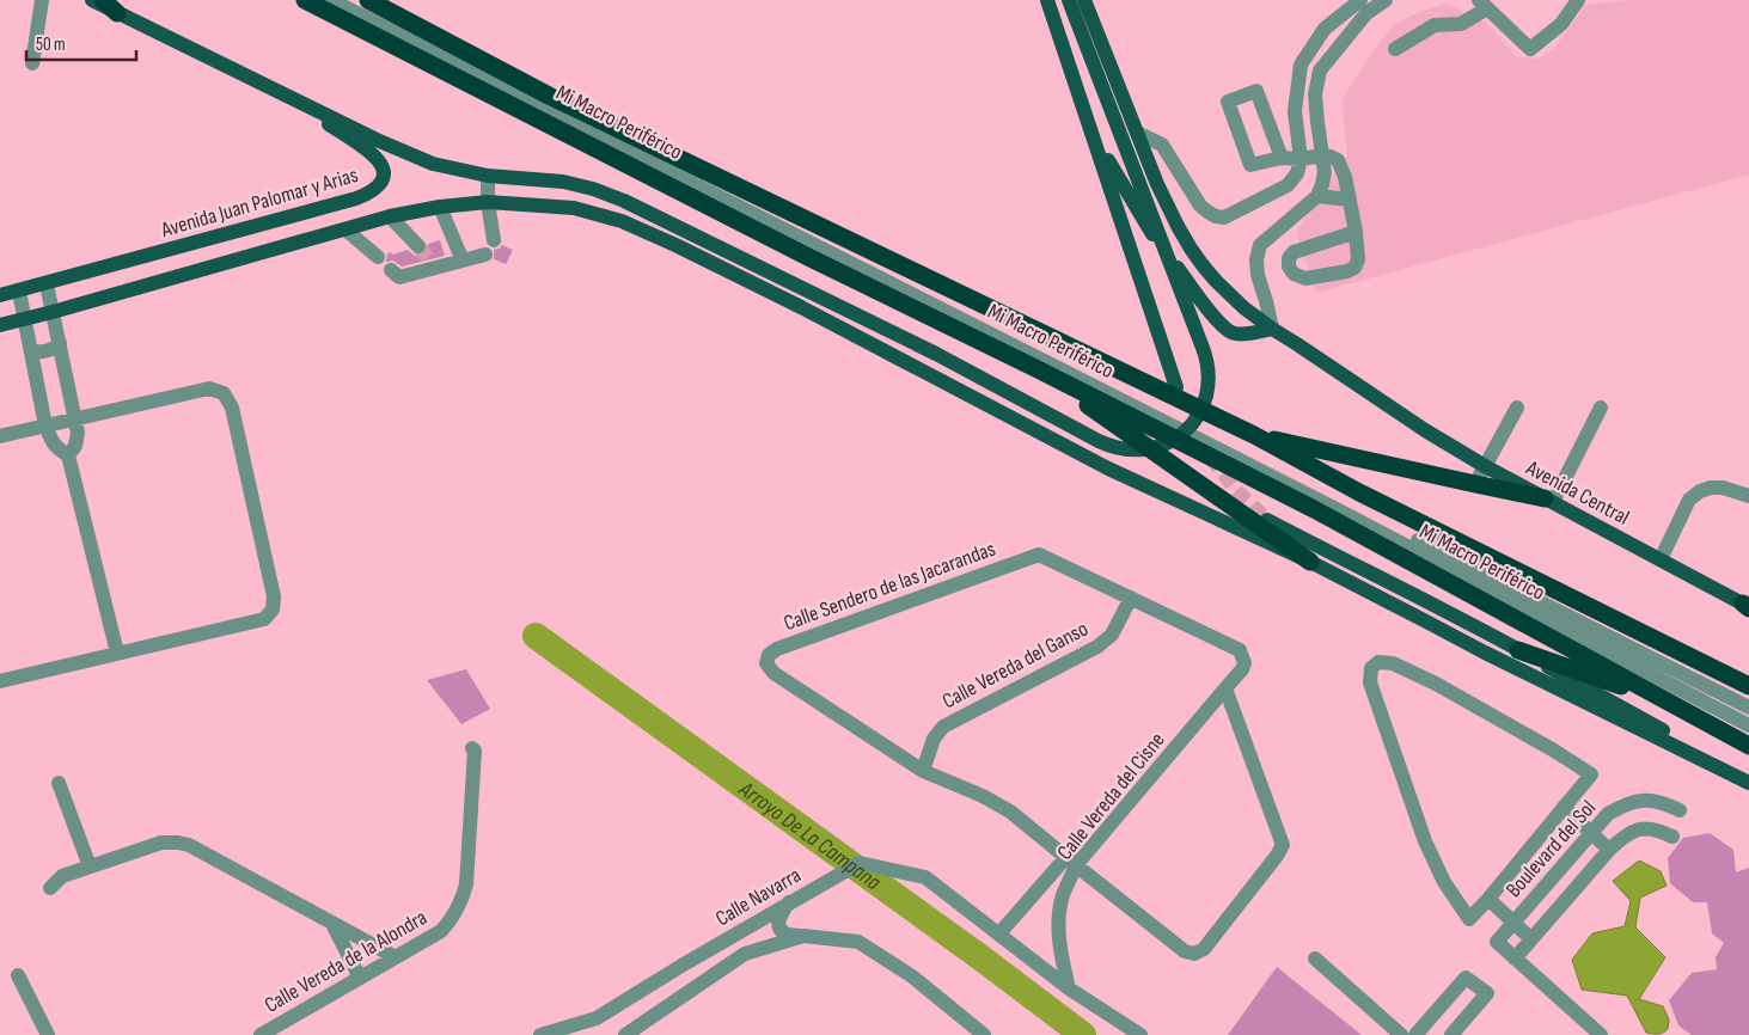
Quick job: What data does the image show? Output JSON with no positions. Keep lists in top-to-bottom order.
{
  "streets": {
    "main road": ["Avenida Juan Palomar y Arias", "Avenida Central"],
    "street": [
      "Mi Macro Periférico",
      "Calle Sendero de las Jacarandas",
      "Calle Vereda del Ganso",
      "Calle Vereda del Cisne",
      "Boulevard del Sol",
      "Calle Navarra",
      "Calle Vereda de la Alondra"
    ]
  },
  "crossings": [
    ["Calle Sendero de las Jacarandas", "Calle Vereda del Ganso"],
    ["Calle Sendero de las Jacarandas", "Calle Vereda del Cisne"],
    ["Calle Vereda del Cisne", "Calle Navarra"]
  ],
  "water": ["Arroyo De La Campana"],
  "scale_bar": "50 m"
}
